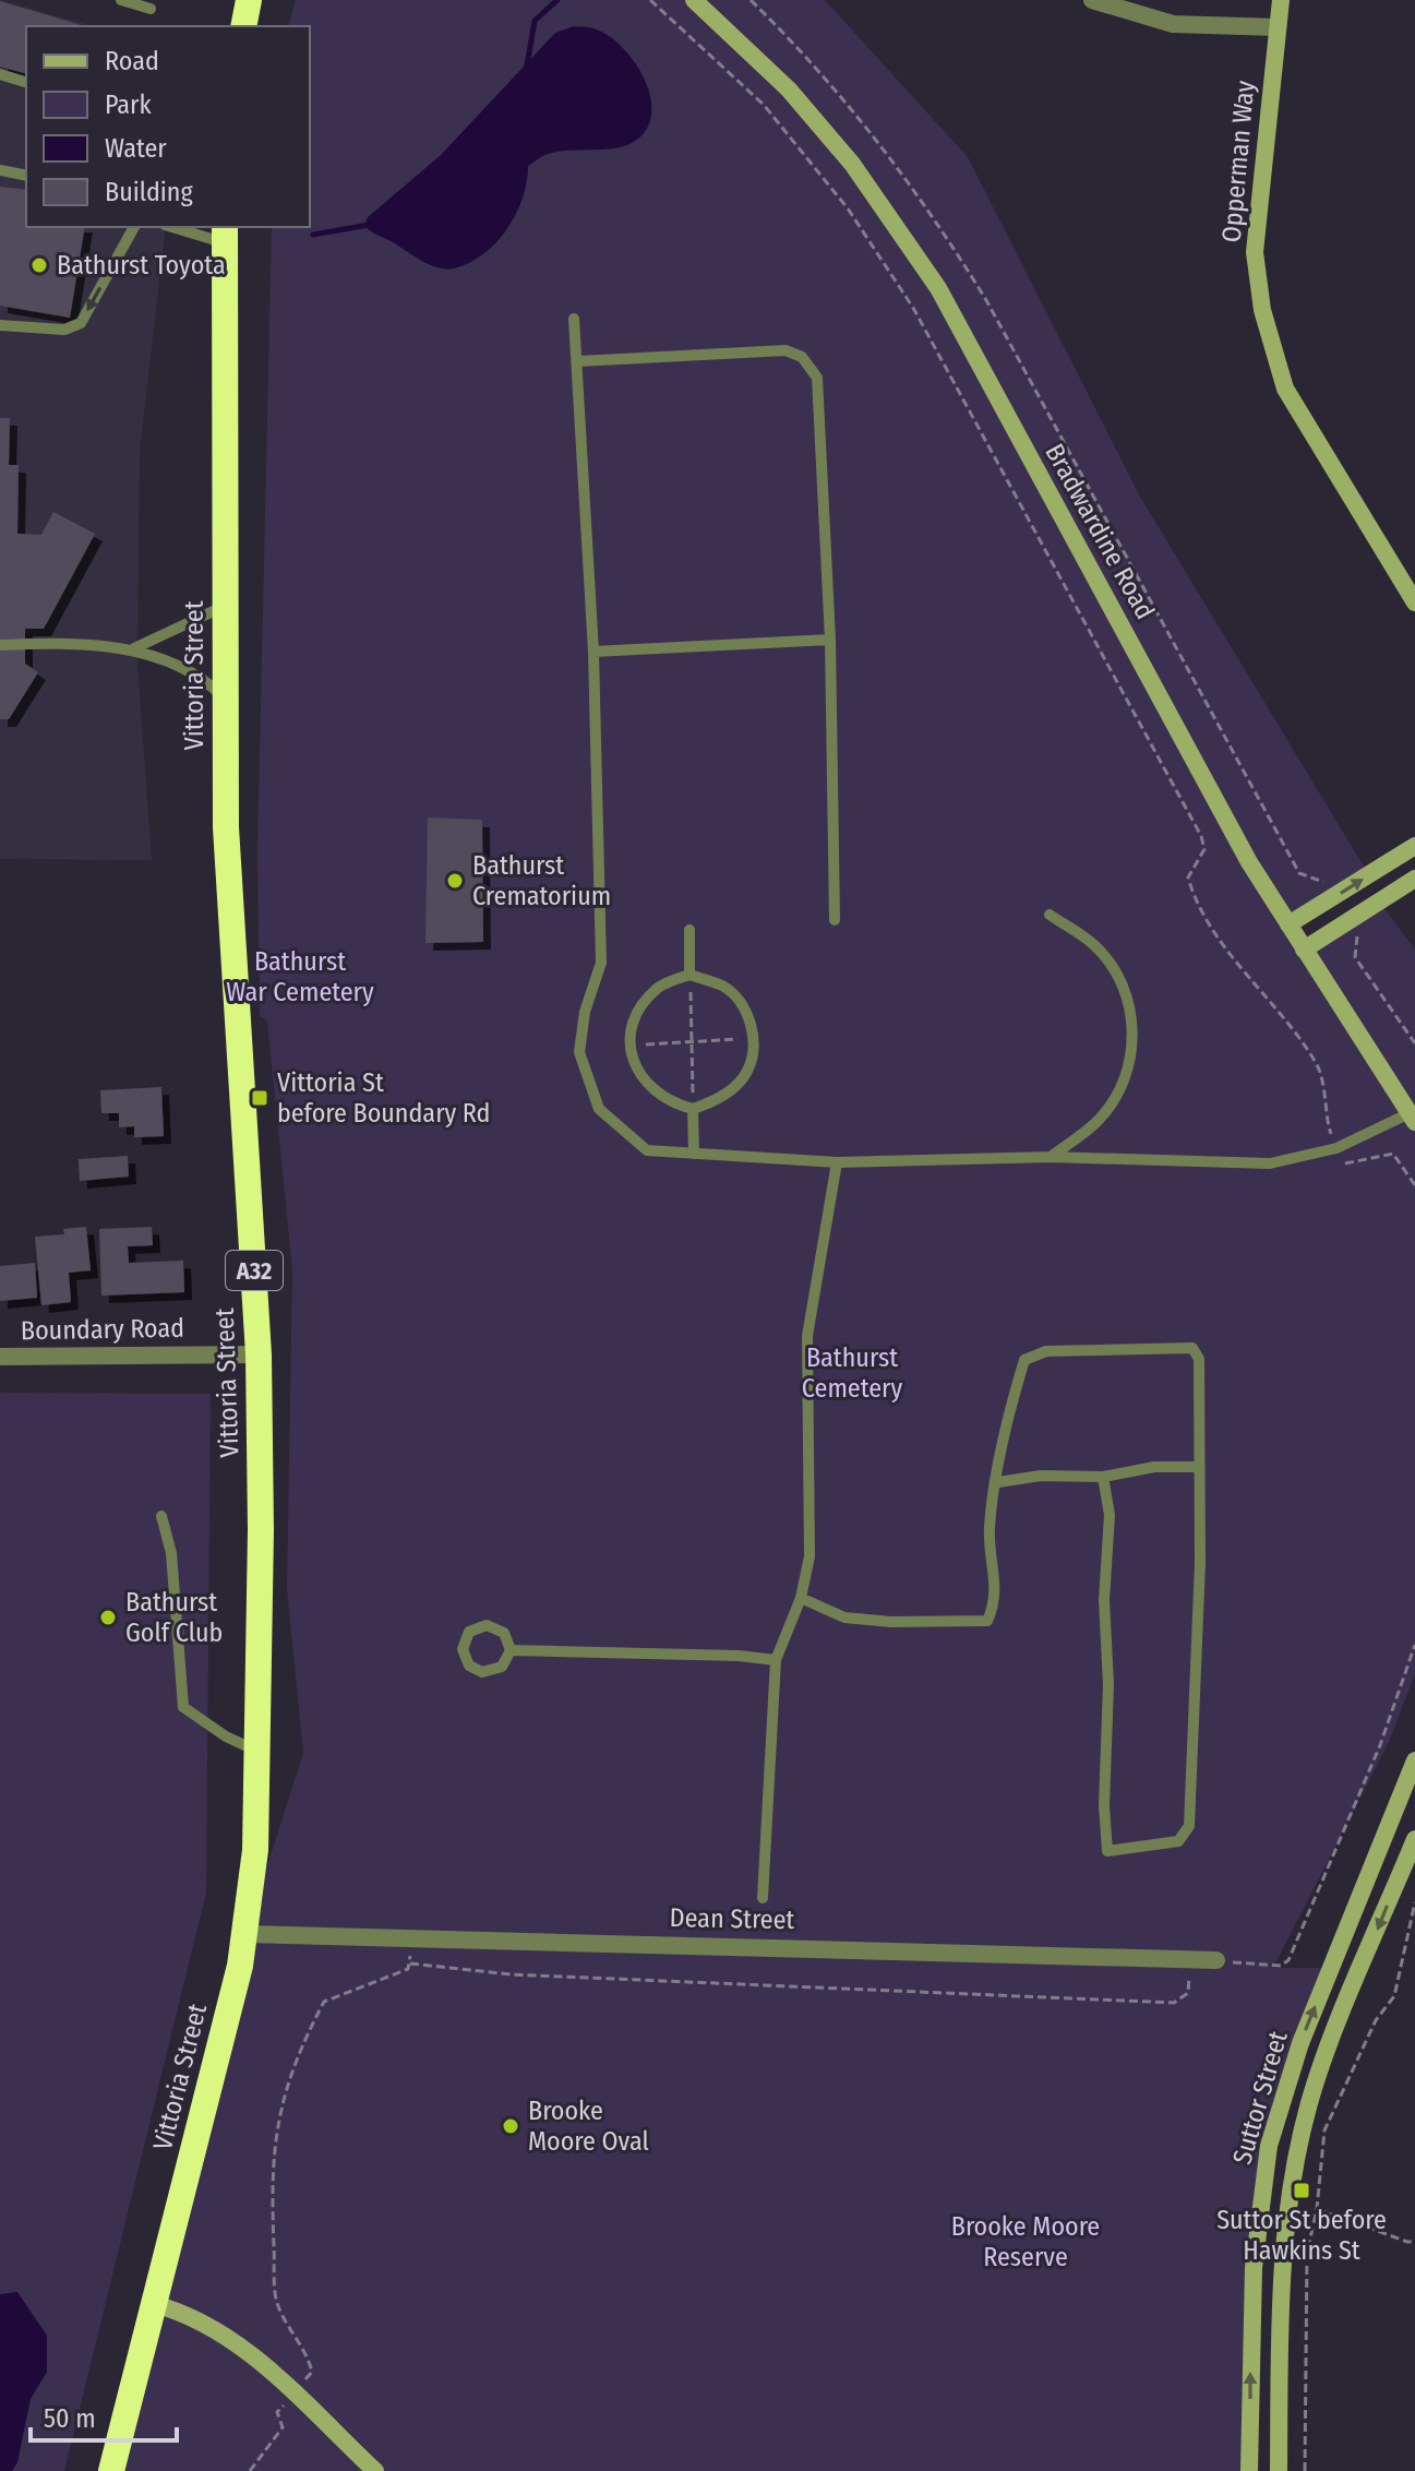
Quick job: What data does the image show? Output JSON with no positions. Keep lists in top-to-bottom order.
{
  "streets": {
    "highway": ["Vittoria Street", "A32"],
    "main road": ["Opperman Way", "Bradwardine Road", "Suttor Street"],
    "street": ["Boundary Road", "Dean Street"]
  },
  "crossings": [
    ["Vittoria Street", "Boundary Road"],
    ["Vittoria Street", "Dean Street"]
  ],
  "parks": ["Bathurst War Cemetery", "Bathurst Cemetery", "Brooke Moore Reserve"],
  "places": {
    "other": [
      "Bathurst Toyota",
      "Bathurst Crematorium",
      "Bathurst Golf Club",
      "Brooke Moore Oval"
    ],
    "transit": ["Vittoria St before Boundary Rd", "Suttor St before Hawkins St"]
  },
  "legend": [
    "Road",
    "Park",
    "Water",
    "Building"
  ],
  "scale_bar": "50 m"
}
